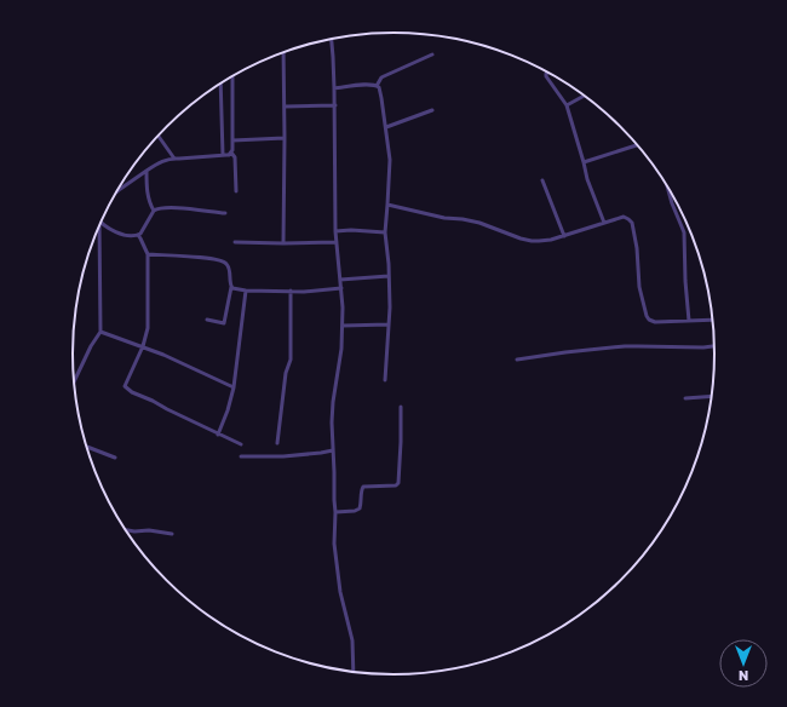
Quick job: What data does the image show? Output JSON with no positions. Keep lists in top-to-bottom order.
{
  "north": "bottom"
}
